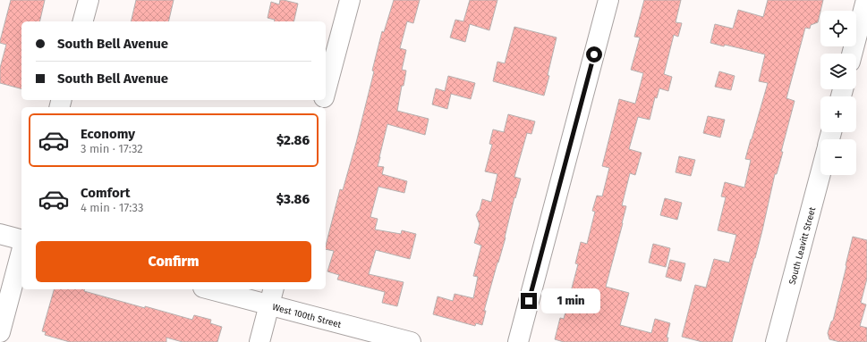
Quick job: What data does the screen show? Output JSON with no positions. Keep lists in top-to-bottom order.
{
  "streets": {
    "street": ["South Leavitt Street", "West 100th Street"]
  },
  "page": {
    "map_buttons": ["+", "−"],
    "banner": ["South Bell Avenue", "South Bell Avenue"],
    "list": [
      {
        "name": "Economy",
        "note": "3 min · 17:32",
        "value": "$2.86"
      },
      {
        "name": "Comfort",
        "note": "4 min · 17:33",
        "value": "$3.86"
      }
    ],
    "buttons": "Confirm",
    "bubble": "1 min"
  }
}
